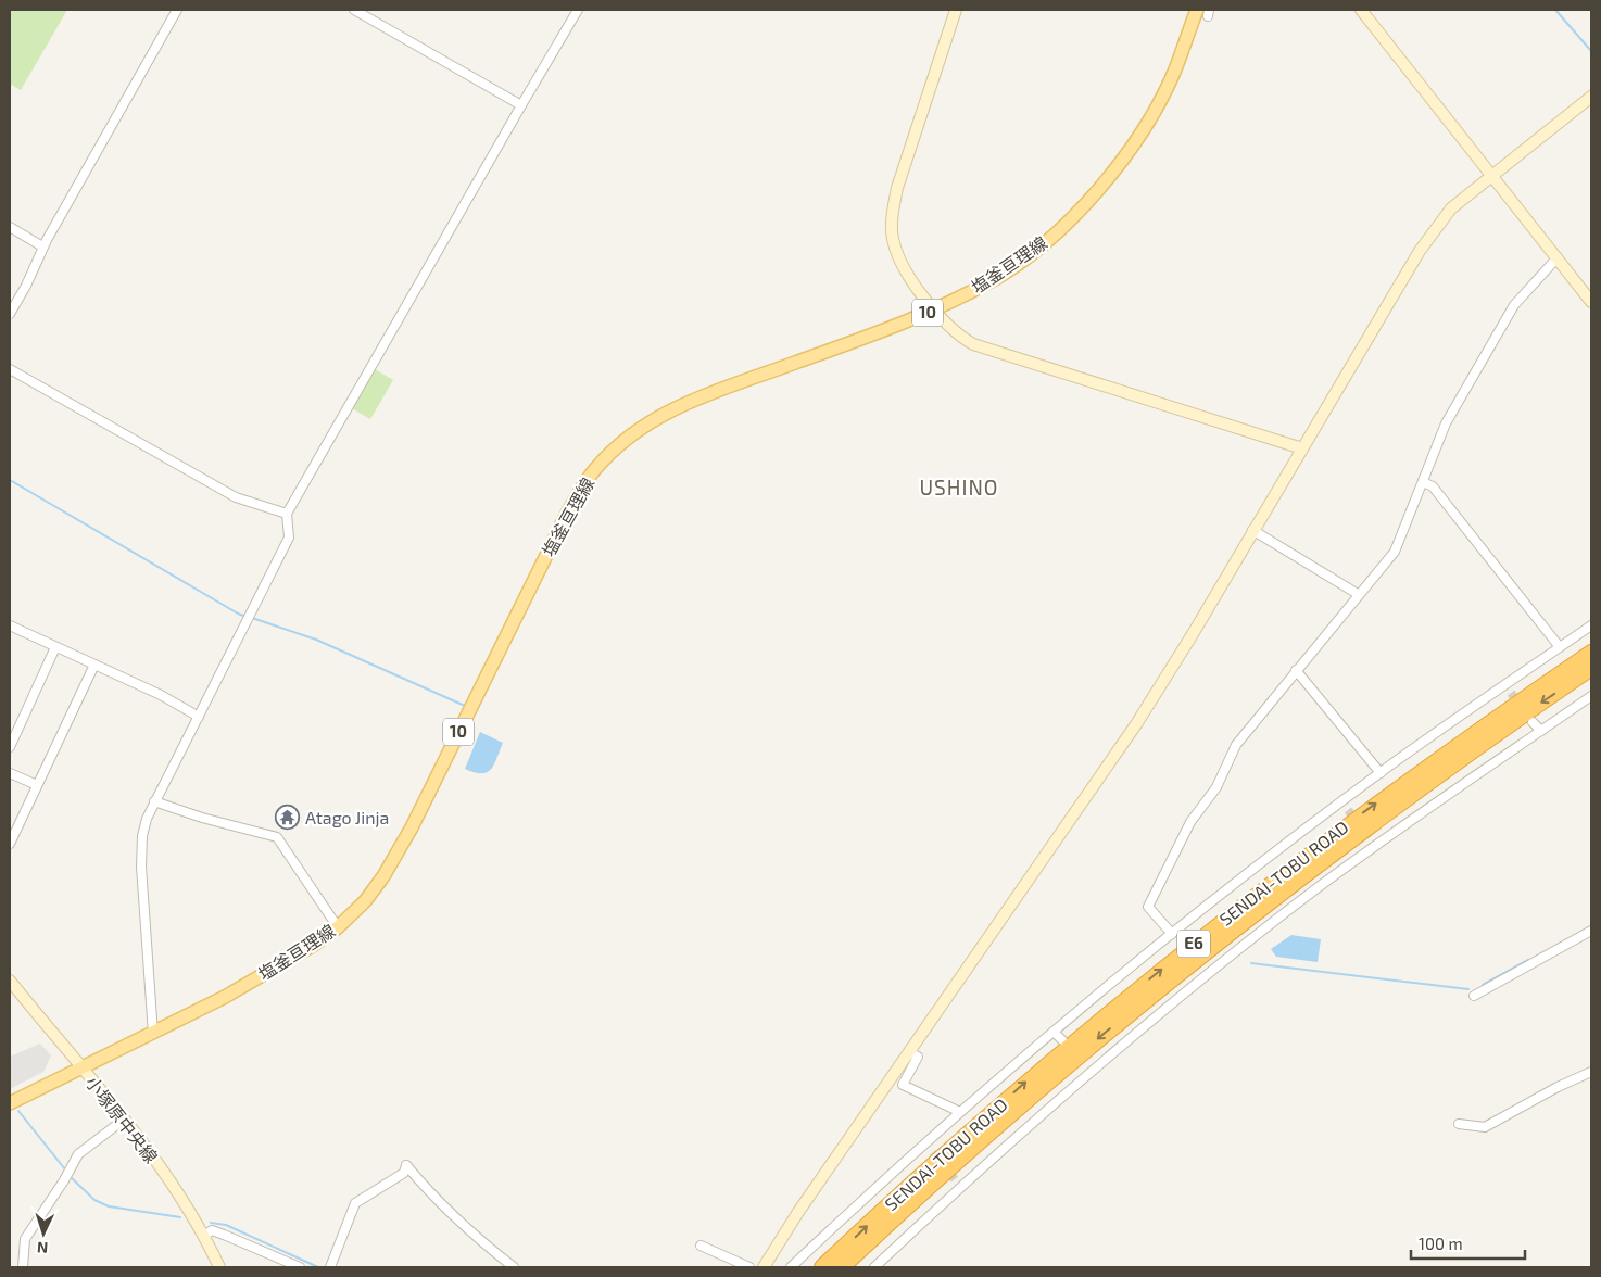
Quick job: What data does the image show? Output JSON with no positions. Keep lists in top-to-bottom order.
{
  "streets": {
    "highway": ["SENDAI-TOBU ROAD", "E6"],
    "main road": ["塩釜亘理線", "10"],
    "street": ["小塚原中央線"]
  },
  "crossings": [
    ["塩釜亘理線", "小塚原中央線"]
  ],
  "districts": ["USHINO"],
  "places": {
    "temple": ["Atago Jinja"]
  },
  "scale_bar": "100 m",
  "north": "bottom"
}
